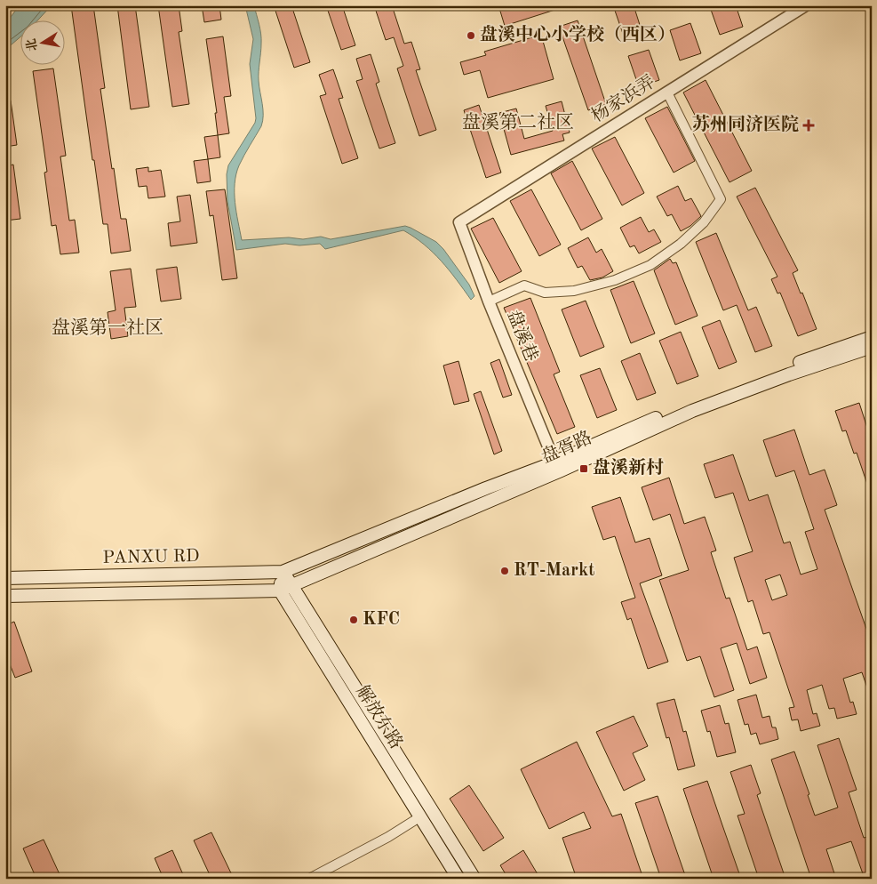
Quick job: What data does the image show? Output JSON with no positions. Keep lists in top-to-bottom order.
{
  "streets": {
    "main road": ["盘胥路", "PANXU RD", "解放东路"],
    "street": ["杨家浜弄", "盘溪巷"]
  },
  "crossings": [
    ["杨家浜弄", "盘溪巷"],
    ["盘溪巷", "盘胥路"],
    ["盘胥路", "PANXU RD"],
    ["盘胥路", "解放东路"],
    ["PANXU RD", "解放东路"]
  ],
  "districts": ["盘溪第二社区", "盘溪第一社区"],
  "places": {
    "other": ["盘溪中心小学校（西区）", "RT-Markt", "KFC"],
    "health": ["苏州同济医院"],
    "transit": ["盘溪新村"]
  },
  "north": "left"
}
